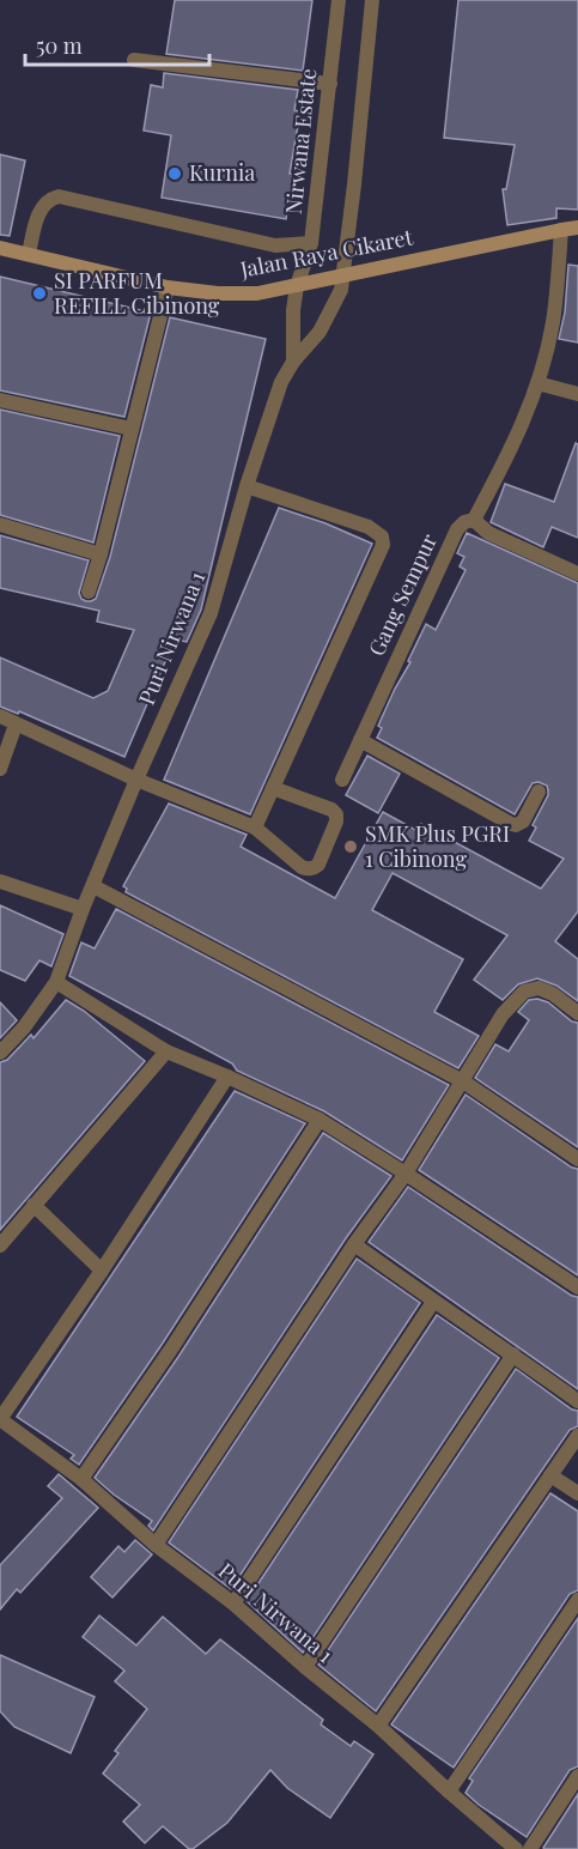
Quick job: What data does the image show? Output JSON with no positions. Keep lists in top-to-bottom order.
{
  "streets": {
    "main road": ["Jalan Raya Cikaret"],
    "street": ["Nirwana Estate", "Gang Sempur", "Puri Nirwana 1"]
  },
  "crossings": [
    ["Nirwana Estate", "Jalan Raya Cikaret"],
    ["Nirwana Estate", "Puri Nirwana 1"],
    ["Jalan Raya Cikaret", "Gang Sempur"],
    ["Jalan Raya Cikaret", "Puri Nirwana 1"]
  ],
  "places": ["Kurnia", "SI PARFUM REFILL Cibinong", "SMK Plus PGRI 1 Cibinong"],
  "scale_bar": "50 m"
}
